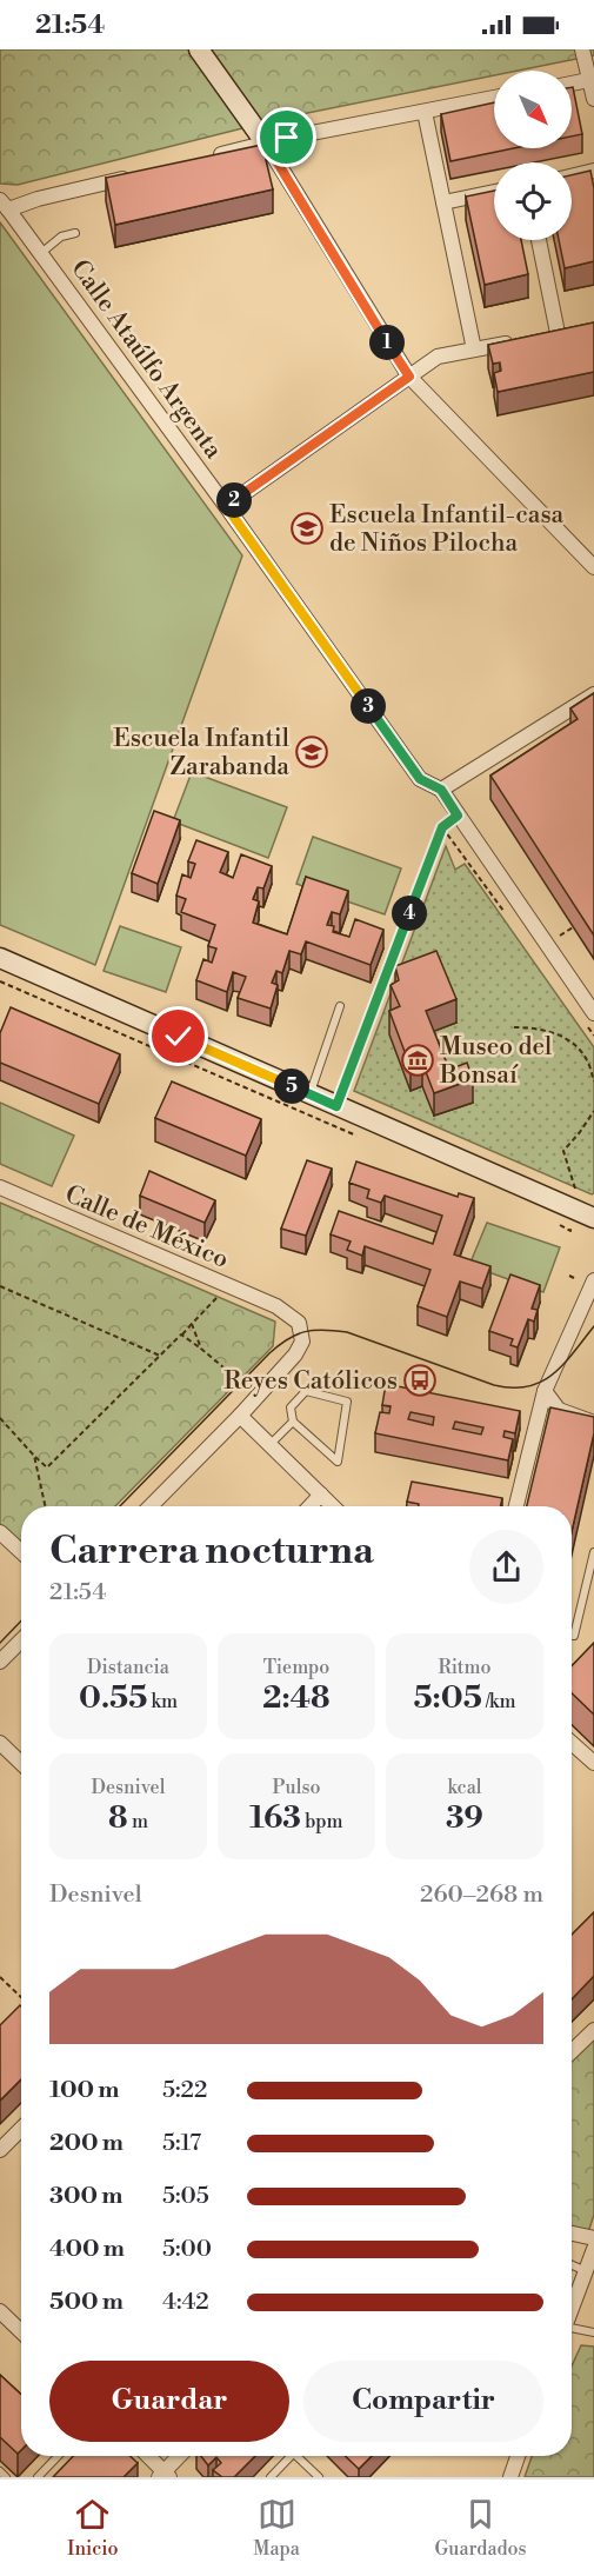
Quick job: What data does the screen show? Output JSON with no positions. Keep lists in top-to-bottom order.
{
  "streets": {
    "street": ["Calle Ataúlfo Argenta", "Calle de México"]
  },
  "places": {
    "school or university": ["Escuela Infantil-casa de Niños Pilocha", "Escuela Infantil Zarabanda"],
    "museum": ["Museo del Bonsaí"],
    "bus stop": ["Reyes Católicos"]
  },
  "north": "bottom right",
  "page": {
    "status": "21:54",
    "pins": [
      "1",
      "2",
      "3",
      "4",
      "5"
    ],
    "heading": ["Carrera nocturna", "21:54"],
    "stats": [
      ["Distancia", "0.55 km"],
      ["Tiempo", "2:48"],
      ["Ritmo", "5:05 /km"],
      ["Desnivel", "8 m"],
      ["Pulso", "163 bpm"],
      ["kcal", "39"]
    ],
    "chart": ["Desnivel", "260–268 m"],
    "list": [
      {
        "name": "100 m",
        "note": "5:22"
      },
      {
        "name": "200 m",
        "note": "5:17"
      },
      {
        "name": "300 m",
        "note": "5:05"
      },
      {
        "name": "400 m",
        "note": "5:00"
      },
      {
        "name": "500 m",
        "note": "4:42"
      }
    ],
    "buttons": ["Guardar", "Compartir"],
    "tabs": ["Inicio", "Mapa", "Guardados"]
  }
}
